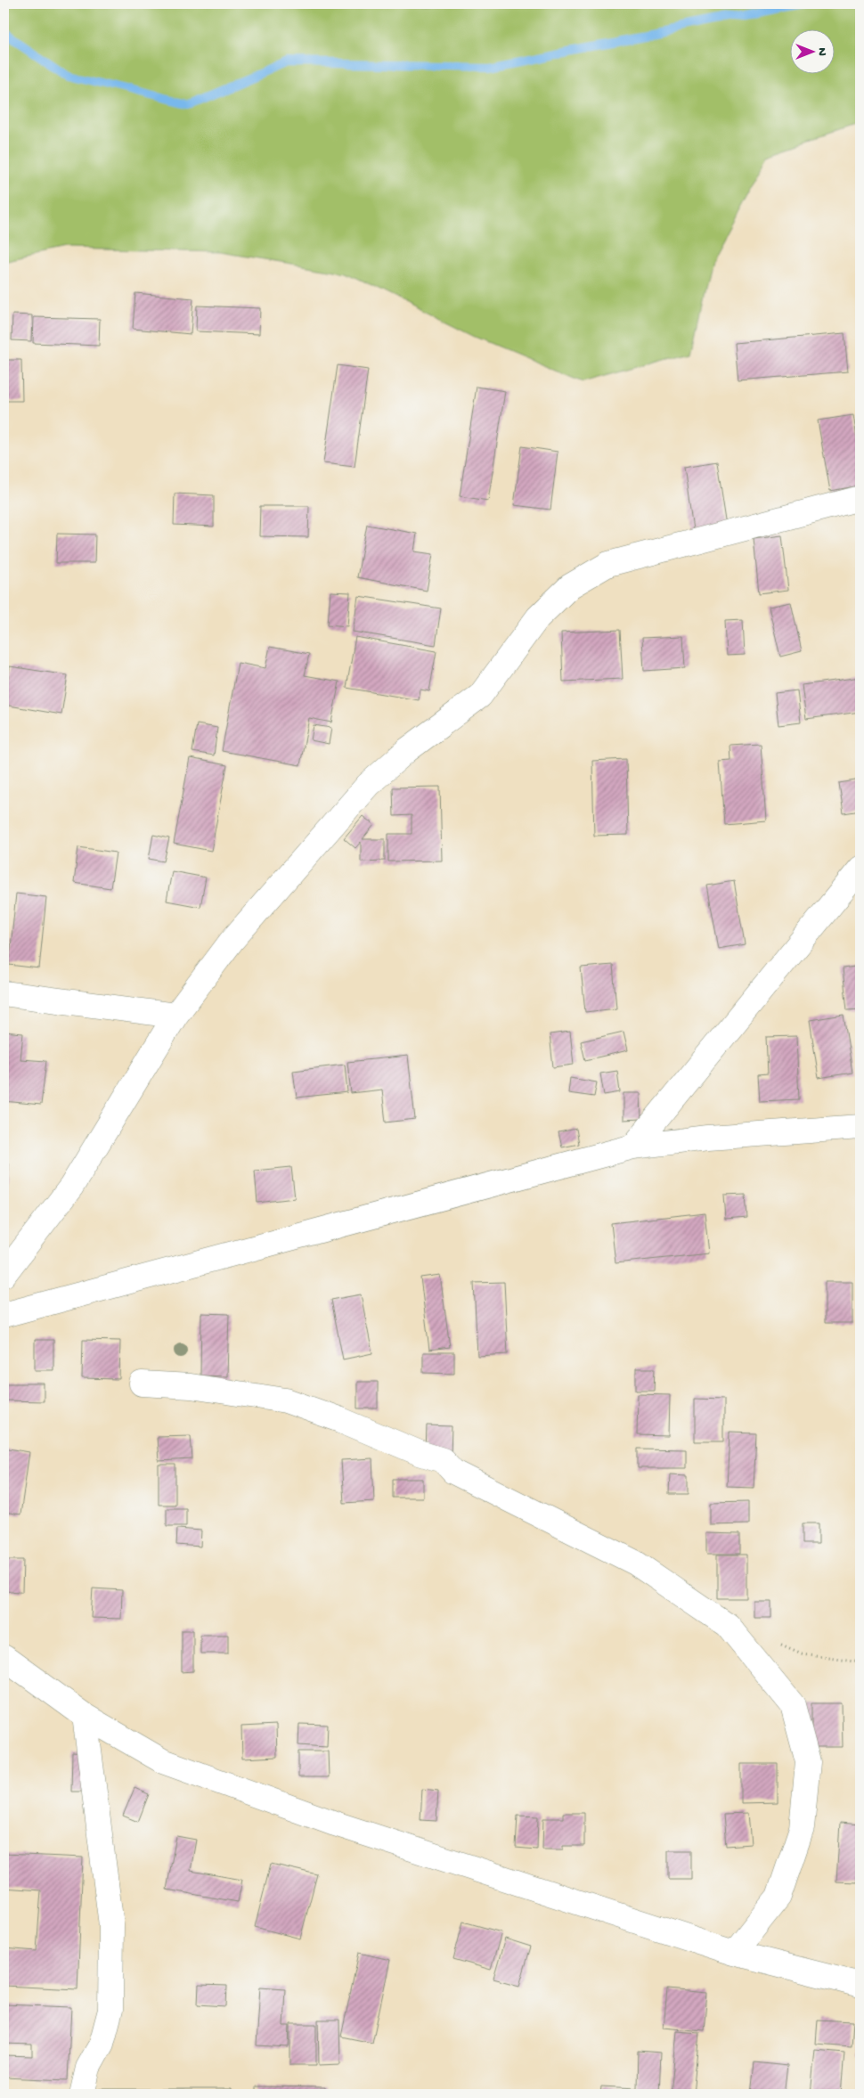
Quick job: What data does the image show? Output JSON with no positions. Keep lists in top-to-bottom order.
{
  "north": "right"
}
